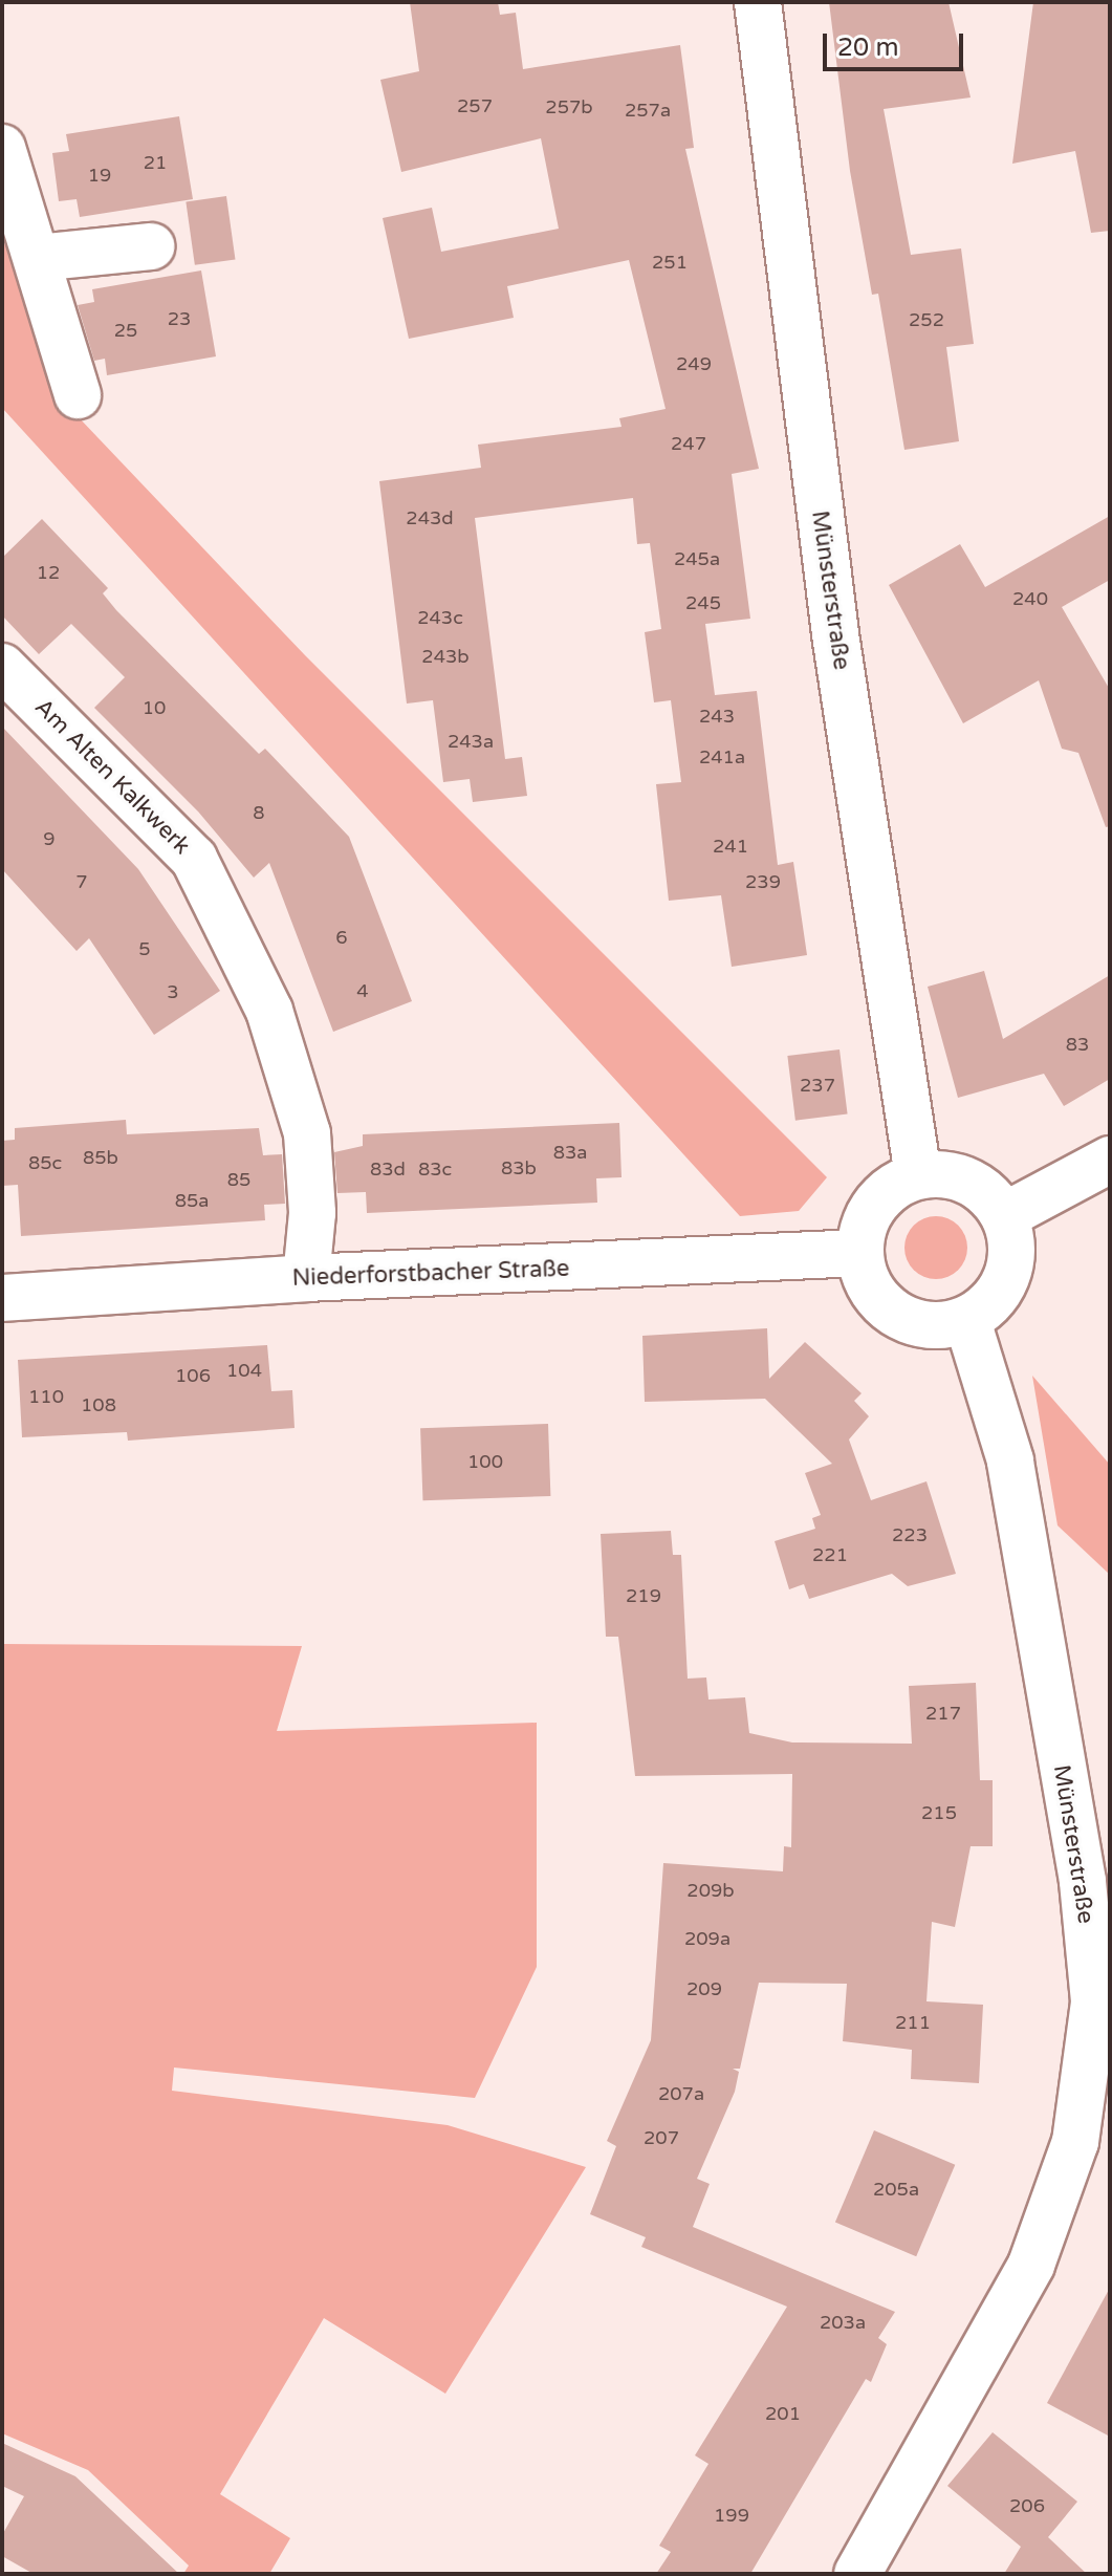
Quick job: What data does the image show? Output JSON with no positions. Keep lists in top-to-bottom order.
{
  "streets": {
    "street": ["Münsterstraße", "Am Alten Kalkwerk", "Niederforstbacher Straße"]
  },
  "crossings": [
    ["Münsterstraße", "Niederforstbacher Straße"],
    ["Am Alten Kalkwerk", "Niederforstbacher Straße"]
  ],
  "house_numbers": [
    "257",
    "257b",
    "257a",
    "21",
    "19",
    "251",
    "23",
    "252",
    "25",
    "249",
    "247",
    "243d",
    "245a",
    "12",
    "240",
    "245",
    "243c",
    "243b",
    "10",
    "243",
    "243a",
    "241a",
    "8",
    "9",
    "241",
    "7",
    "239",
    "6",
    "5",
    "4",
    "3",
    "83",
    "237",
    "83a",
    "85b",
    "85c",
    "83b",
    "83d",
    "83c",
    "85",
    "85a",
    "104",
    "106",
    "110",
    "108",
    "100",
    "223",
    "221",
    "219",
    "217",
    "215",
    "209b",
    "209a",
    "209",
    "211",
    "207a",
    "207",
    "205a",
    "203a",
    "201",
    "206",
    "199"
  ],
  "scale_bar": "20 m"
}
